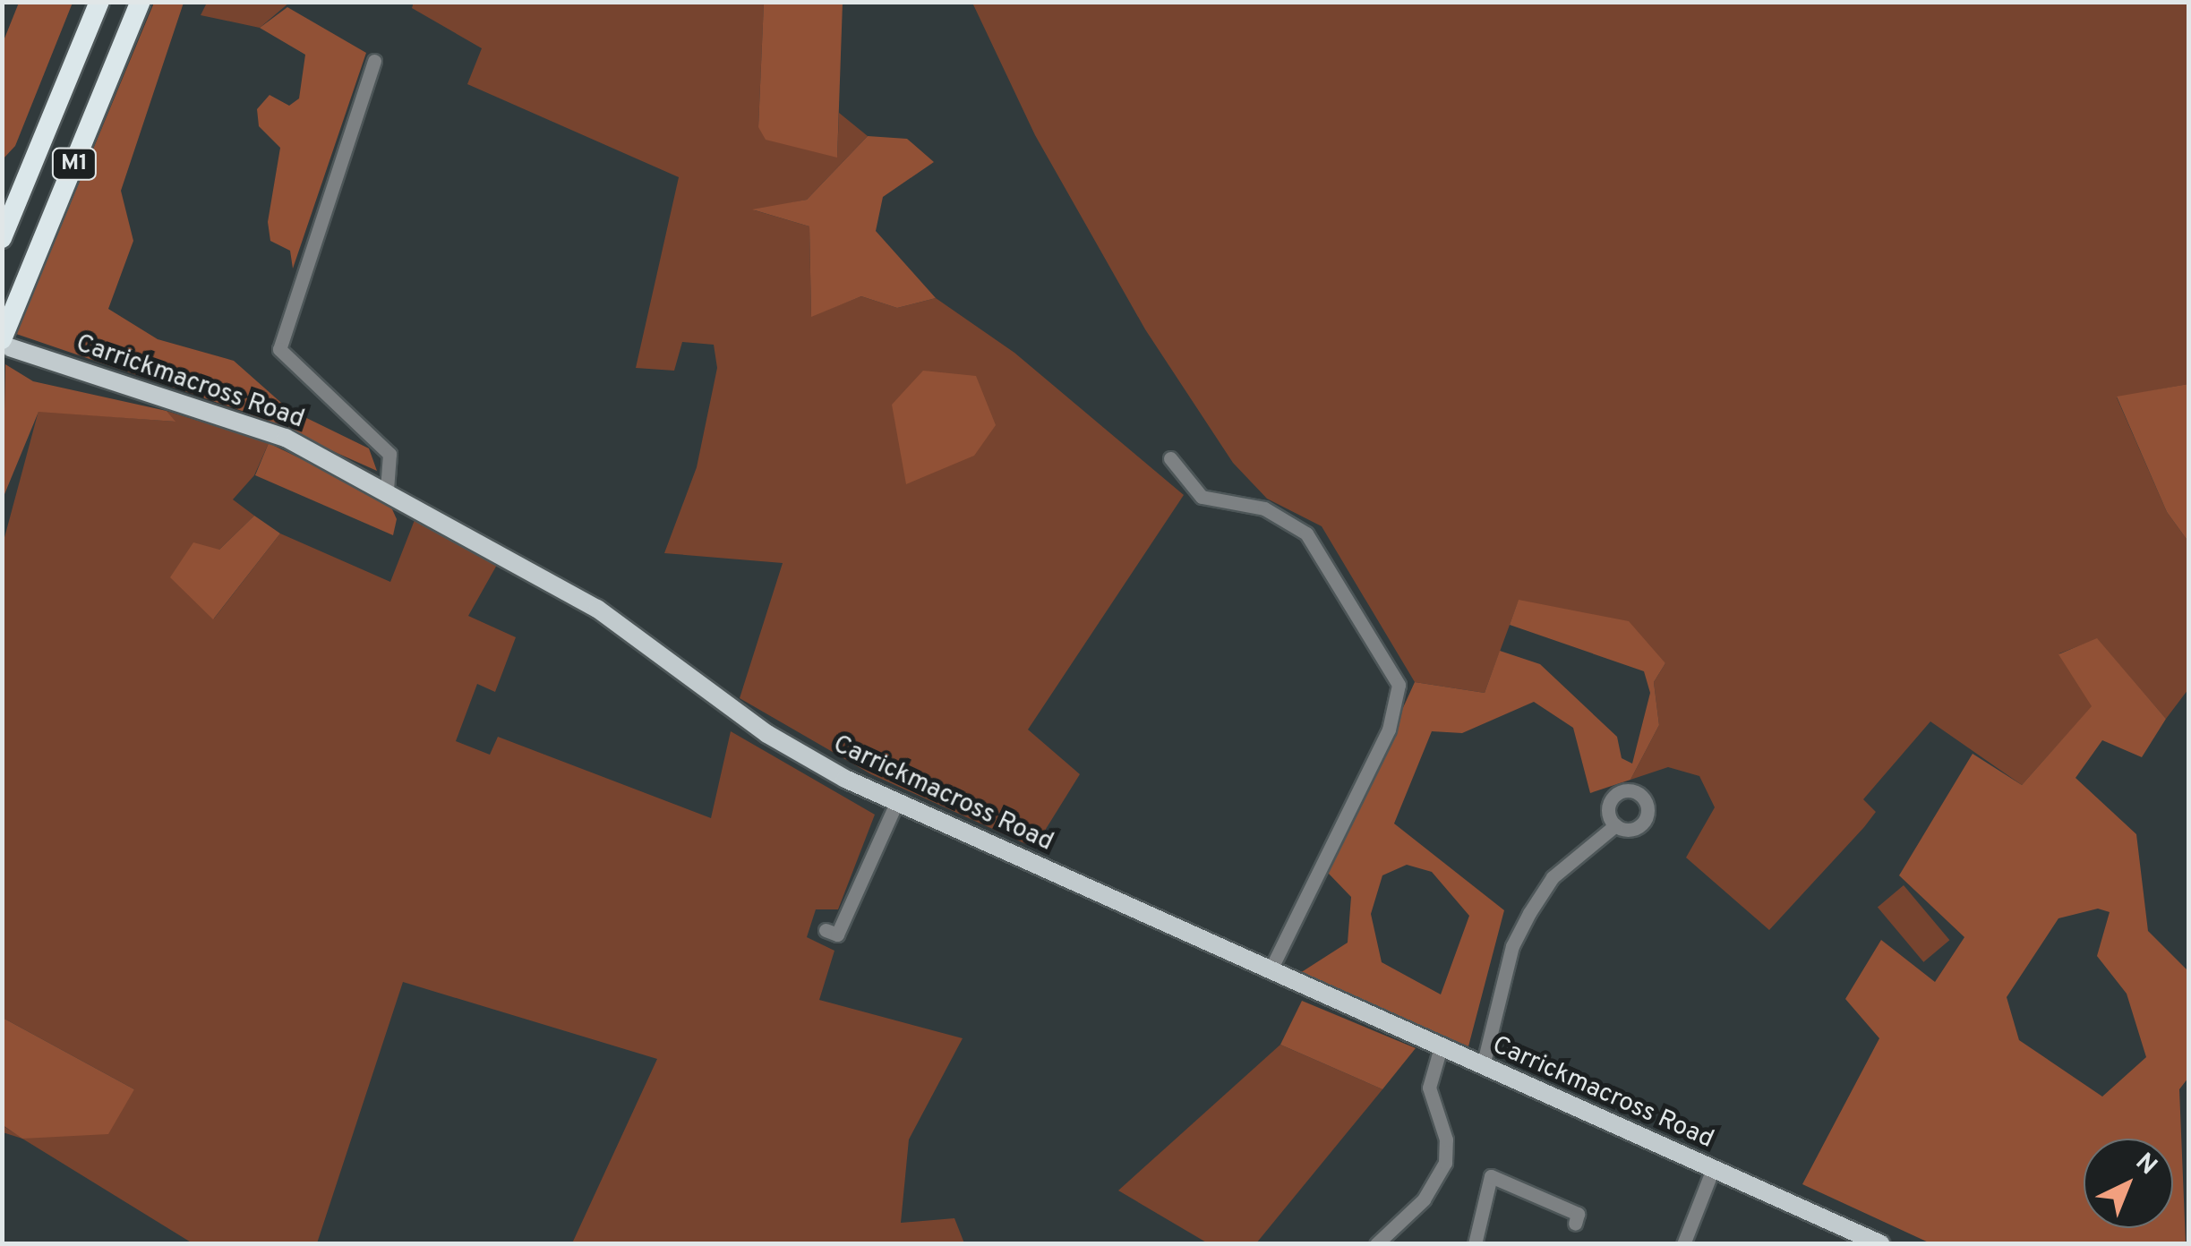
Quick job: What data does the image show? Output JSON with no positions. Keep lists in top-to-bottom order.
{
  "streets": {
    "highway": ["M1"],
    "main road": ["Carrickmacross Road"]
  },
  "crossings": [
    ["M1", "Carrickmacross Road"]
  ],
  "north": "top right"
}
